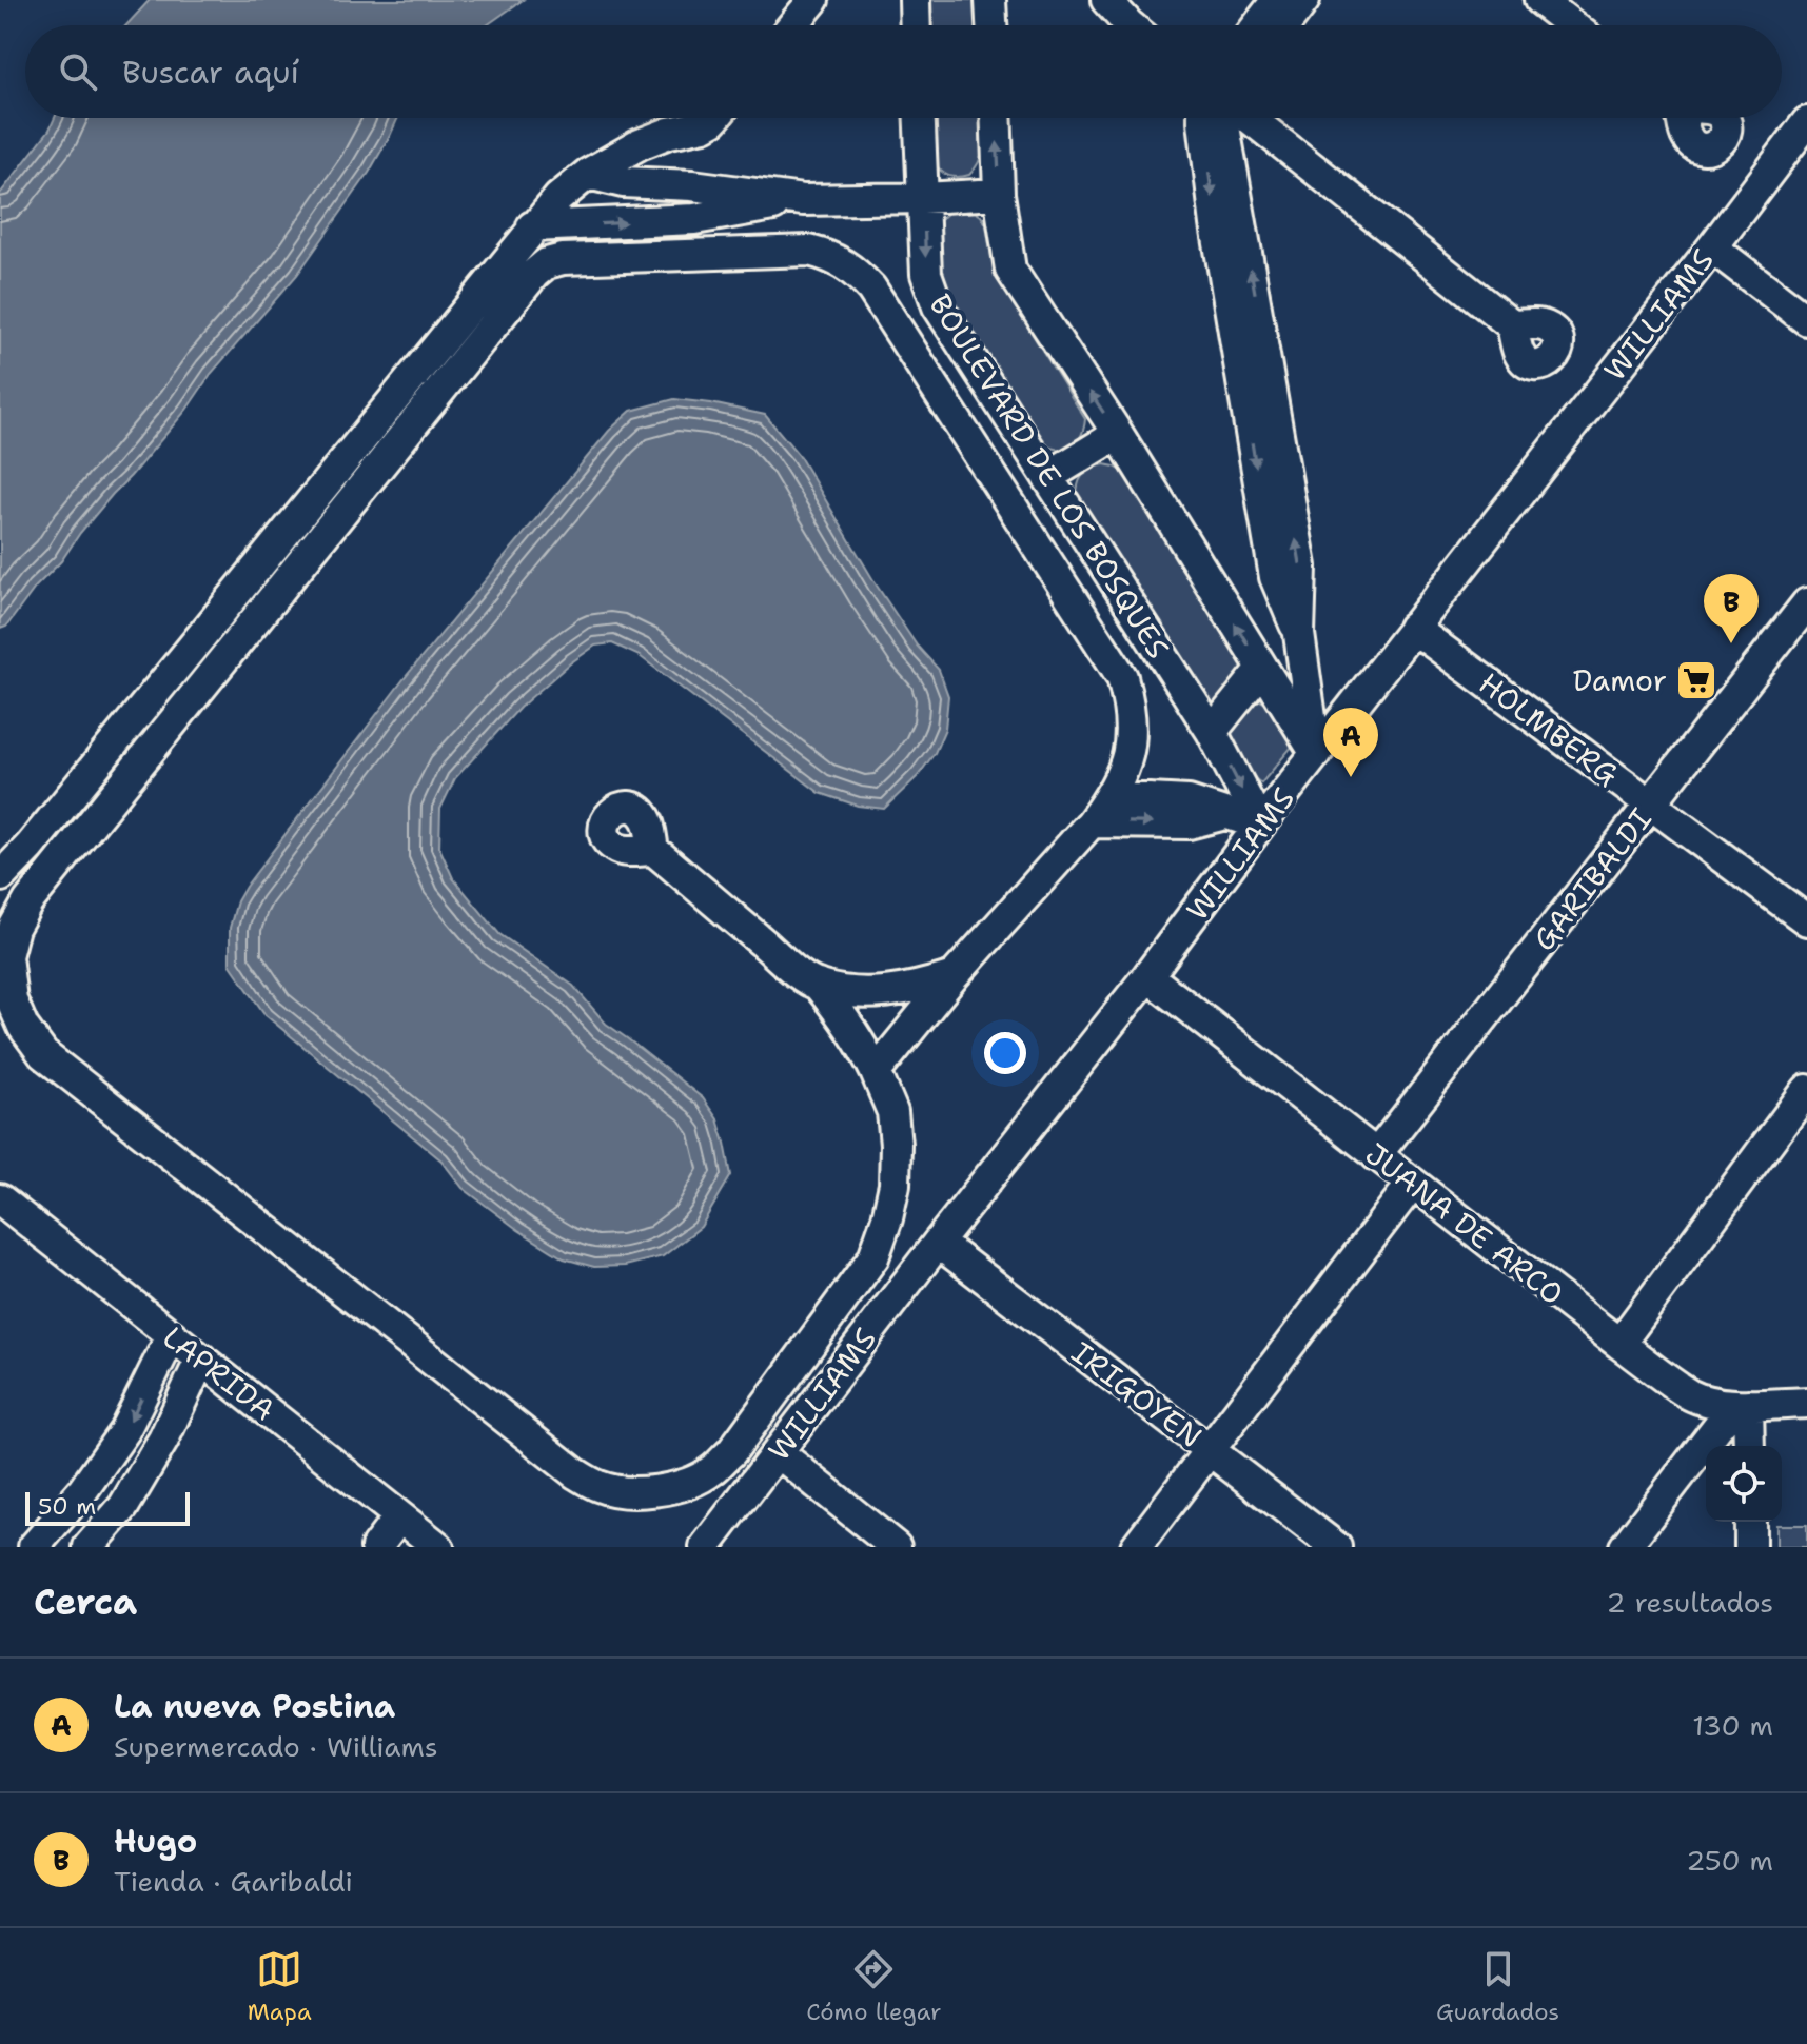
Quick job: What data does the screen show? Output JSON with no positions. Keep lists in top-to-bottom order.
{
  "streets": {
    "street": [
      "WILLIAMS",
      "BOULEVARD DE LOS BOSQUES",
      "HOLMBERG",
      "GARIBALDI",
      "JUANA DE ARCO",
      "LAPRIDA",
      "IRIGOYEN"
    ]
  },
  "crossings": [
    ["WILLIAMS", "BOULEVARD DE LOS BOSQUES"],
    ["WILLIAMS", "HOLMBERG"],
    ["WILLIAMS", "JUANA DE ARCO"],
    ["WILLIAMS", "IRIGOYEN"],
    ["HOLMBERG", "GARIBALDI"],
    ["GARIBALDI", "JUANA DE ARCO"]
  ],
  "places": {
    "supermarket": ["Damor"]
  },
  "scale_bar": "50 m",
  "page": {
    "search": "Buscar aquí",
    "pins": ["B", "A"],
    "scale": "50 m",
    "heading": ["Cerca", "2 resultados"],
    "list": [
      {
        "mark": "A",
        "name": "La nueva Postina",
        "note": "Supermercado · Williams",
        "value": "130 m"
      },
      {
        "mark": "B",
        "name": "Hugo",
        "note": "Tienda · Garibaldi",
        "value": "250 m"
      }
    ],
    "nav": ["Mapa", "Cómo llegar", "Guardados"]
  }
}
